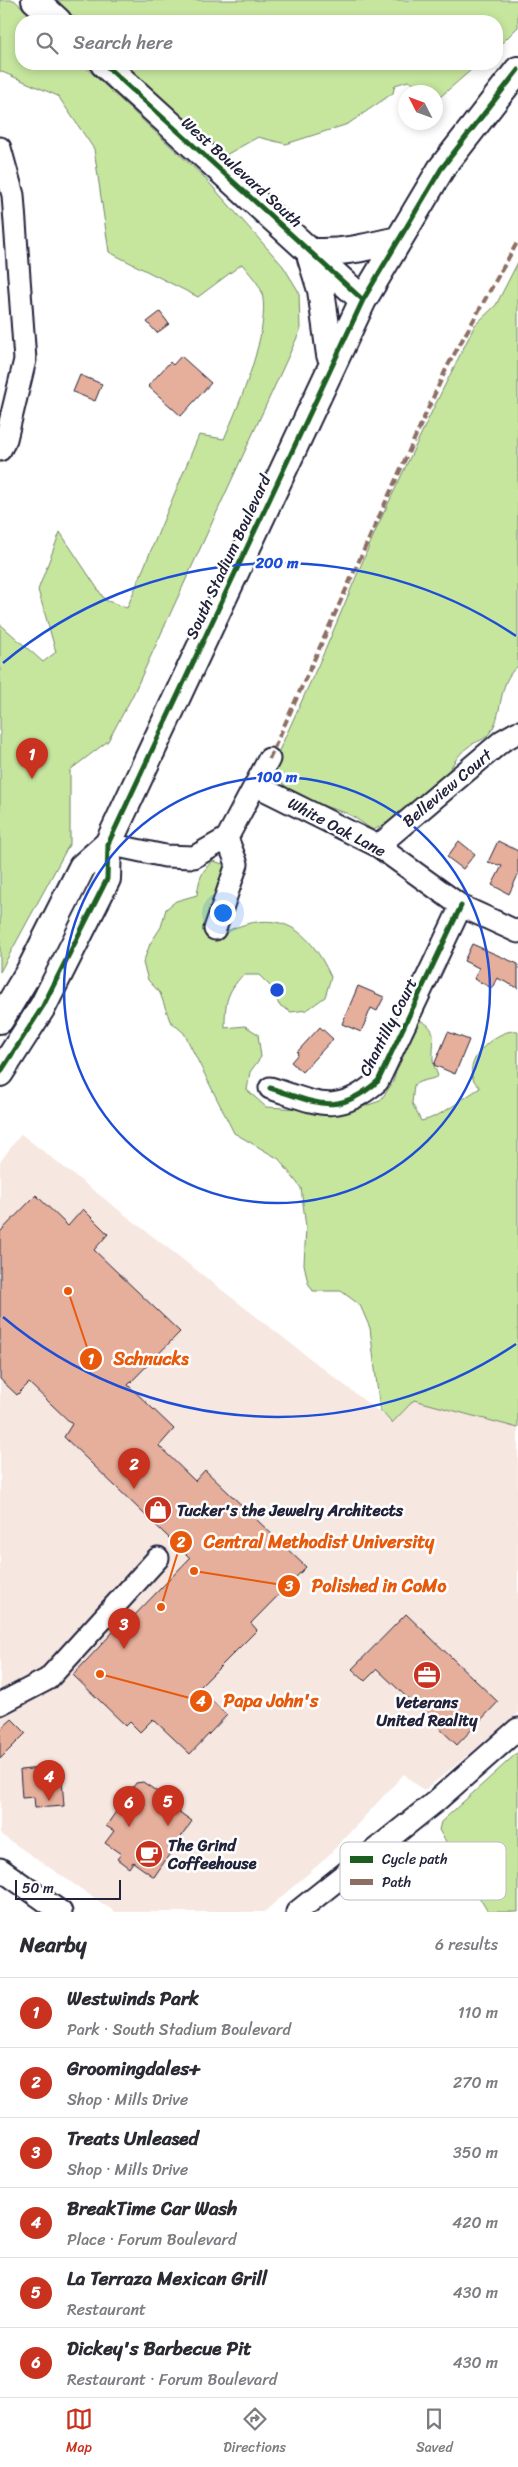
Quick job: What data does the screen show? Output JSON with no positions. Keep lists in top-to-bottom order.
{
  "streets": {
    "main road": ["West Boulevard South", "South Stadium Boulevard"],
    "street": ["Belleview Court", "White Oak Lane", "Chantilly Court"]
  },
  "crossings": [
    ["West Boulevard South", "South Stadium Boulevard"],
    ["Belleview Court", "White Oak Lane"],
    ["White Oak Lane", "Chantilly Court"]
  ],
  "places": {
    "other": [
      "Schnucks",
      "Polished in CoMo",
      "Central Methodist University",
      "Papa John's"
    ],
    "shop": ["Tucker's the Jewelry Architects"],
    "office": ["Veterans United Reality"],
    "cafe": ["The Grind Coffeehouse"]
  },
  "legend": ["Cycle path", "Path"],
  "scale_bar": "50 m",
  "north": "top left",
  "page": {
    "search": "Search here",
    "pins": [
      "1",
      "2",
      "3",
      "4",
      "5",
      "6"
    ],
    "scale": "50 m",
    "heading": ["Nearby", "6 results"],
    "list": [
      {
        "mark": "1",
        "name": "Westwinds Park",
        "note": "Park · South Stadium Boulevard",
        "value": "110 m"
      },
      {
        "mark": "2",
        "name": "Groomingdales+",
        "note": "Shop · Mills Drive",
        "value": "270 m"
      },
      {
        "mark": "3",
        "name": "Treats Unleased",
        "note": "Shop · Mills Drive",
        "value": "350 m"
      },
      {
        "mark": "4",
        "name": "BreakTime Car Wash",
        "note": "Place · Forum Boulevard",
        "value": "420 m"
      },
      {
        "mark": "5",
        "name": "La Terraza Mexican Grill",
        "note": "Restaurant",
        "value": "430 m"
      },
      {
        "mark": "6",
        "name": "Dickey's Barbecue Pit",
        "note": "Restaurant · Forum Boulevard",
        "value": "430 m"
      }
    ],
    "nav": ["Map", "Directions", "Saved"]
  },
  "rings": ["200 m", "100 m"]
}
